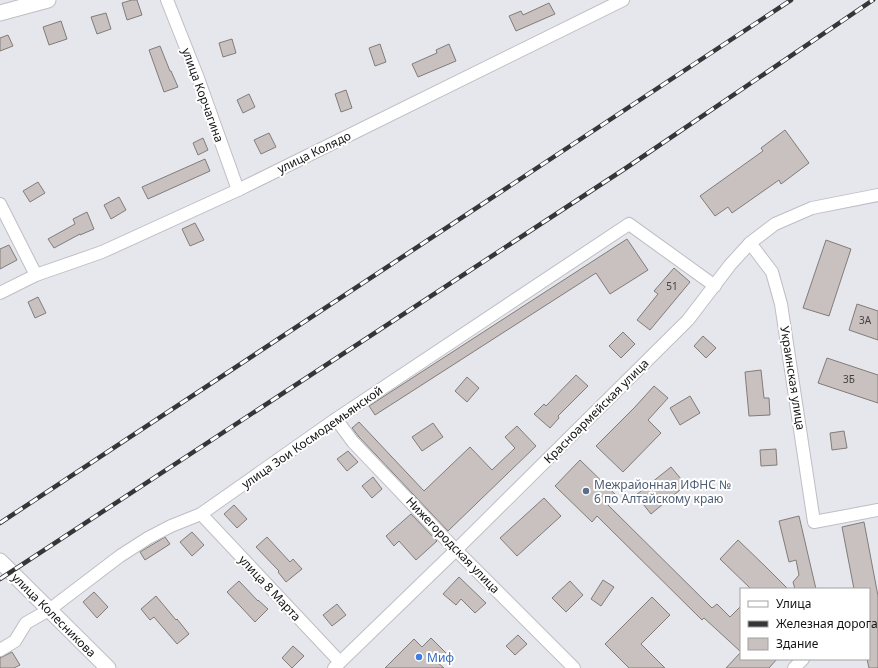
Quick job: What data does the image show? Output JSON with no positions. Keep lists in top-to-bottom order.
{
  "streets": {
    "street": [
      "улица Корчагина",
      "улица Колядо",
      "Украинская улица",
      "Красноармейская улица",
      "улица Зои Космодемьянской",
      "Нижегородская улица",
      "улица 8 Марта",
      "улица Колесникова"
    ]
  },
  "crossings": [
    ["улица Корчагина", "улица Колядо"],
    ["Украинская улица", "Красноармейская улица"],
    ["Красноармейская улица", "улица Зои Космодемьянской"],
    ["Красноармейская улица", "Нижегородская улица"],
    ["Красноармейская улица", "улица 8 Марта"],
    ["улица Зои Космодемьянской", "Нижегородская улица"],
    ["улица Зои Космодемьянской", "улица 8 Марта"],
    ["улица Зои Космодемьянской", "улица Колесникова"]
  ],
  "places": ["Межрайонная ИФНС № 6 по Алтайскому краю", "Миф"],
  "house_numbers": ["51", "3А", "3Б"],
  "legend": ["Улица", "Железная дорога", "Здание"]
}
